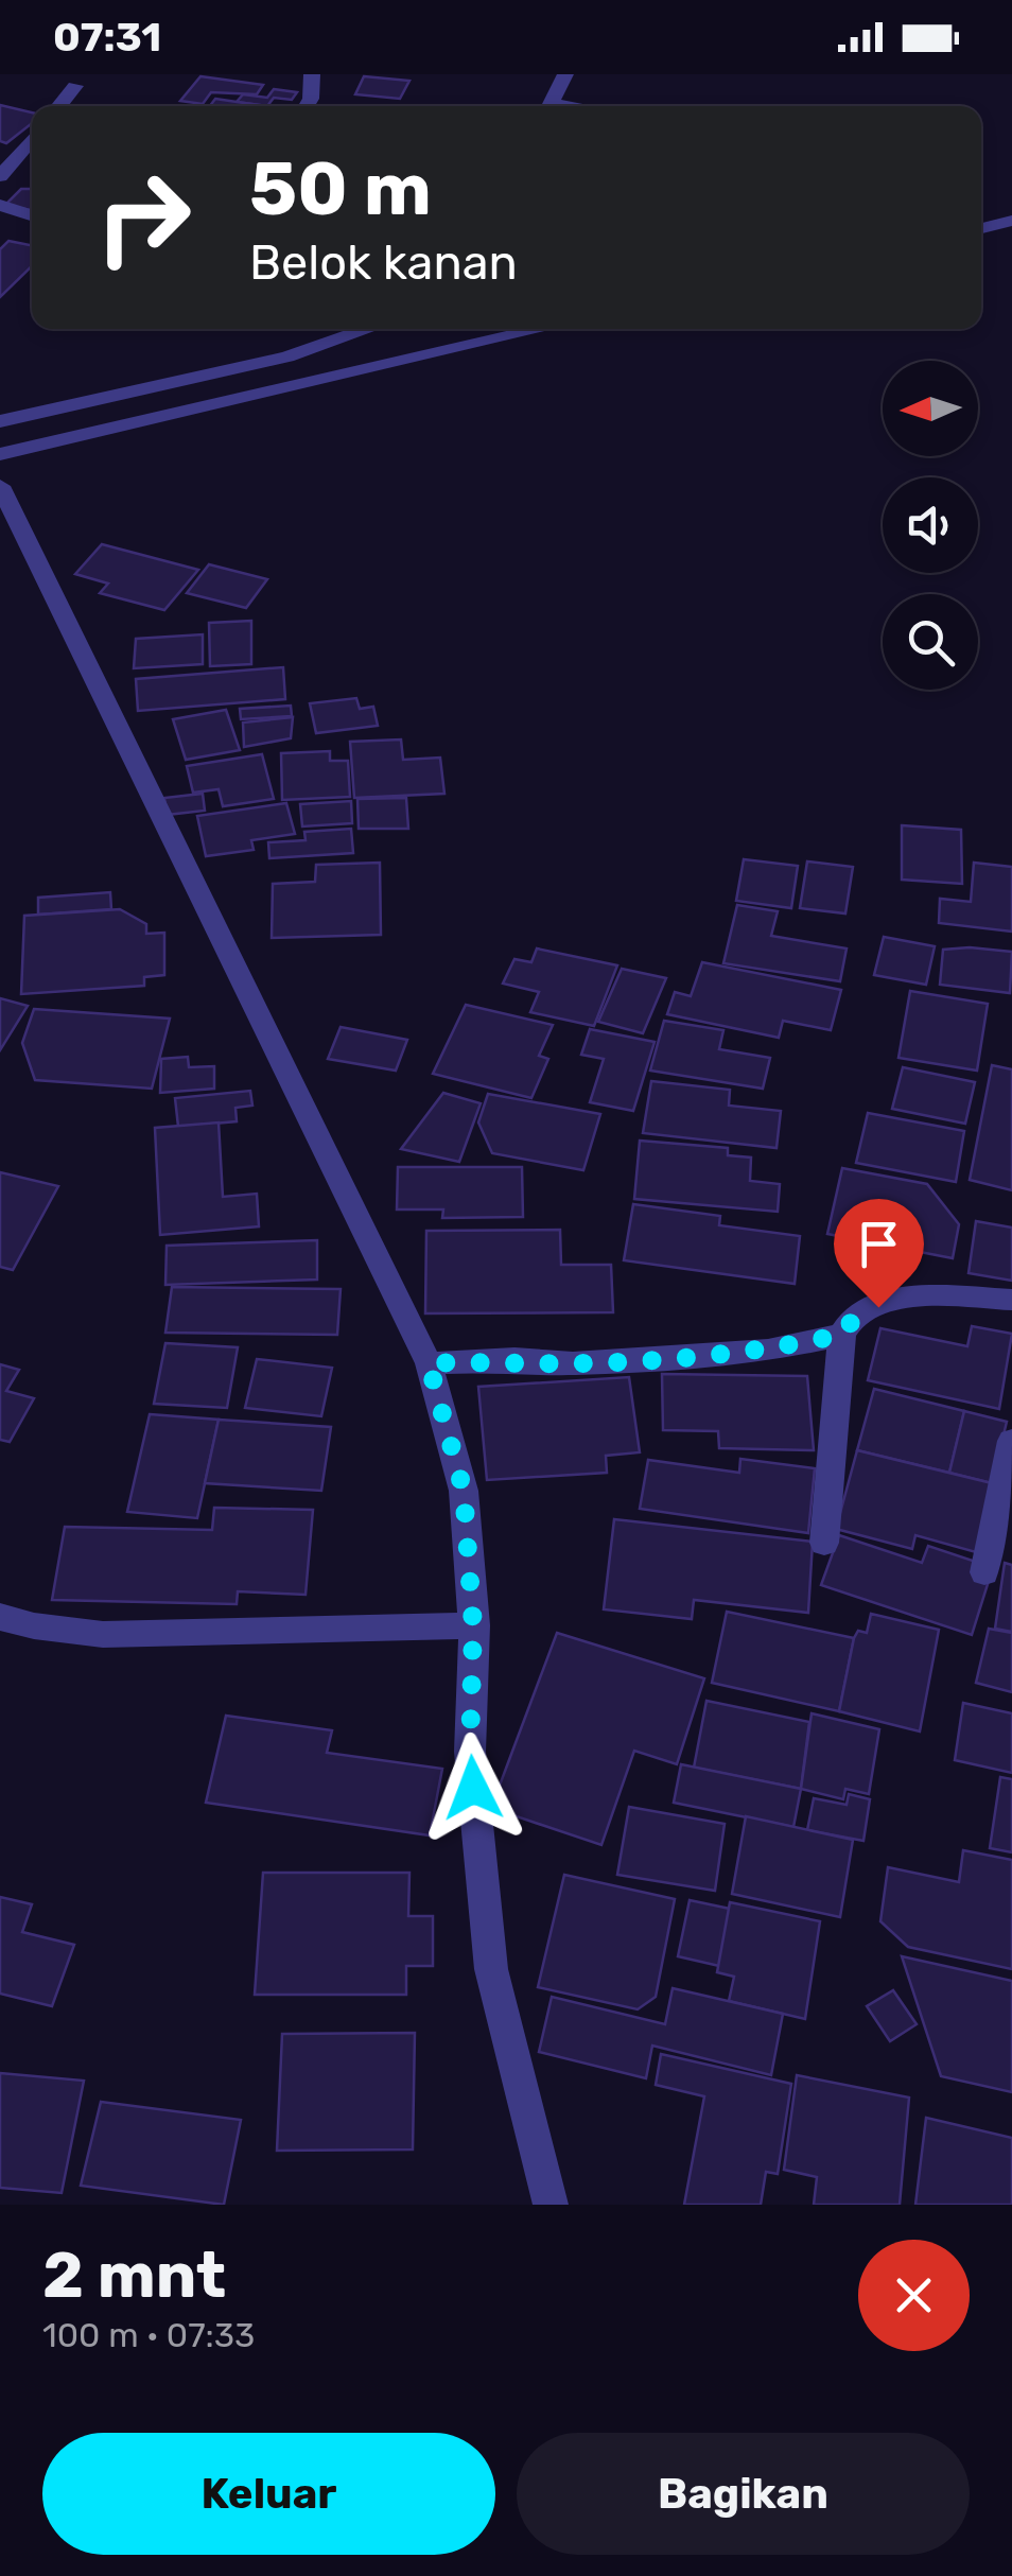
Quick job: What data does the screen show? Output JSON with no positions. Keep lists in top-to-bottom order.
{
  "north": "left",
  "page": {
    "status": "07:31",
    "turn": ["50 m", "Belok kanan"],
    "heading": ["2 mnt", "100 m · 07:33"],
    "buttons": ["Keluar", "Bagikan"]
  }
}
